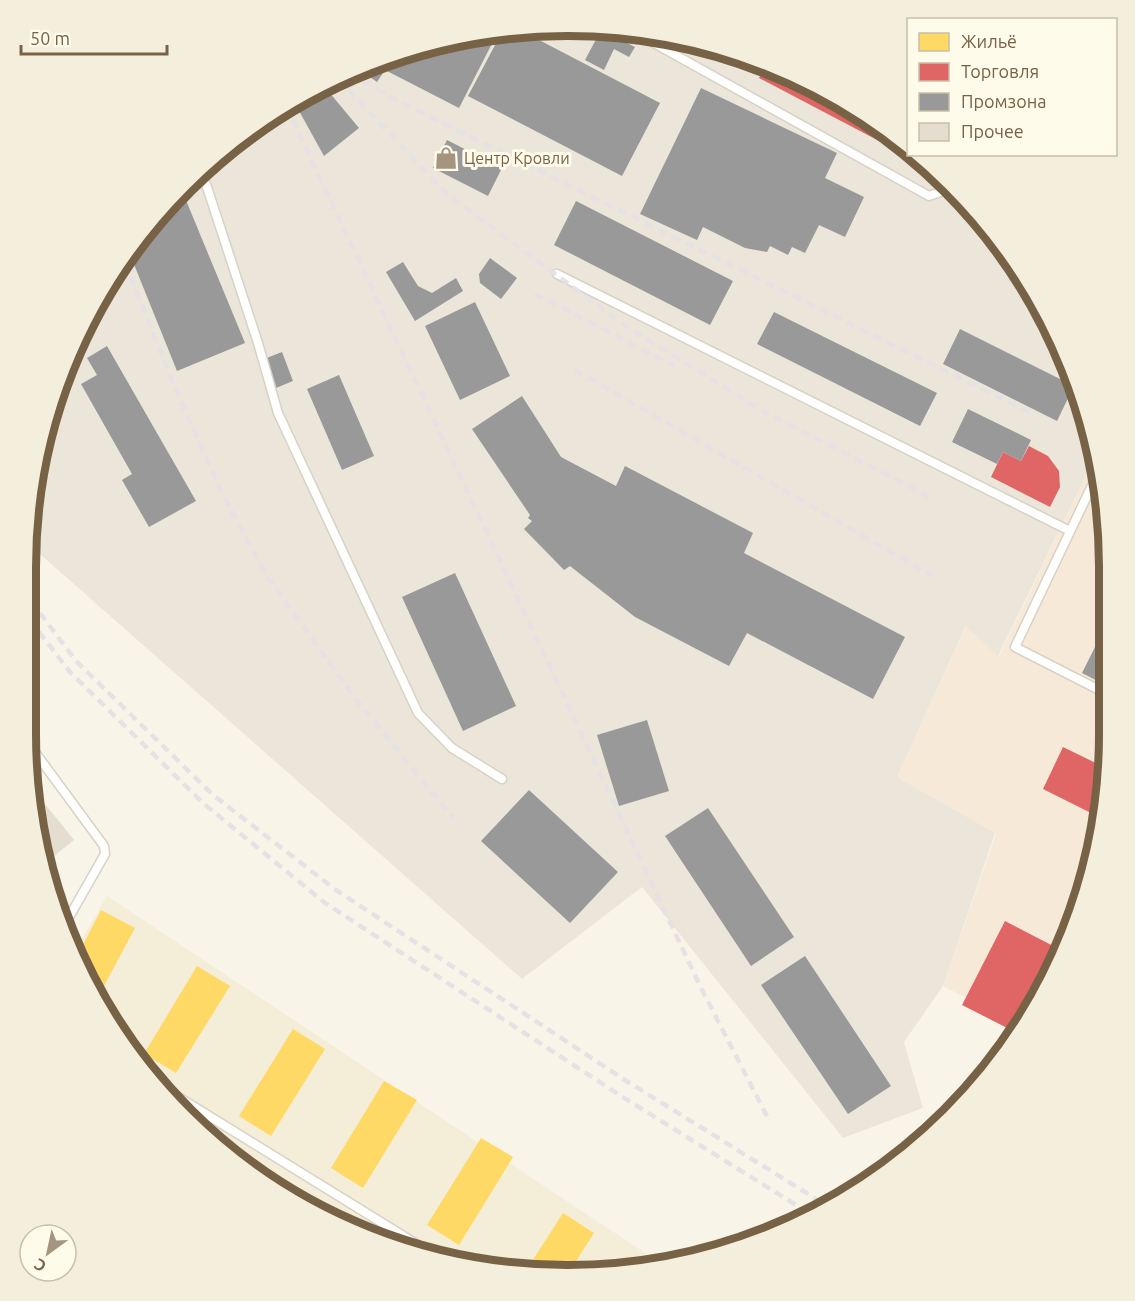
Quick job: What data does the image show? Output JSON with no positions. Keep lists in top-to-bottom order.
{
  "places": {
    "shop": ["Центр Кровли"]
  },
  "legend": [
    "Жильё",
    "Торговля",
    "Промзона",
    "Прочее"
  ],
  "scale_bar": "50 m",
  "north": "bottom left"
}
